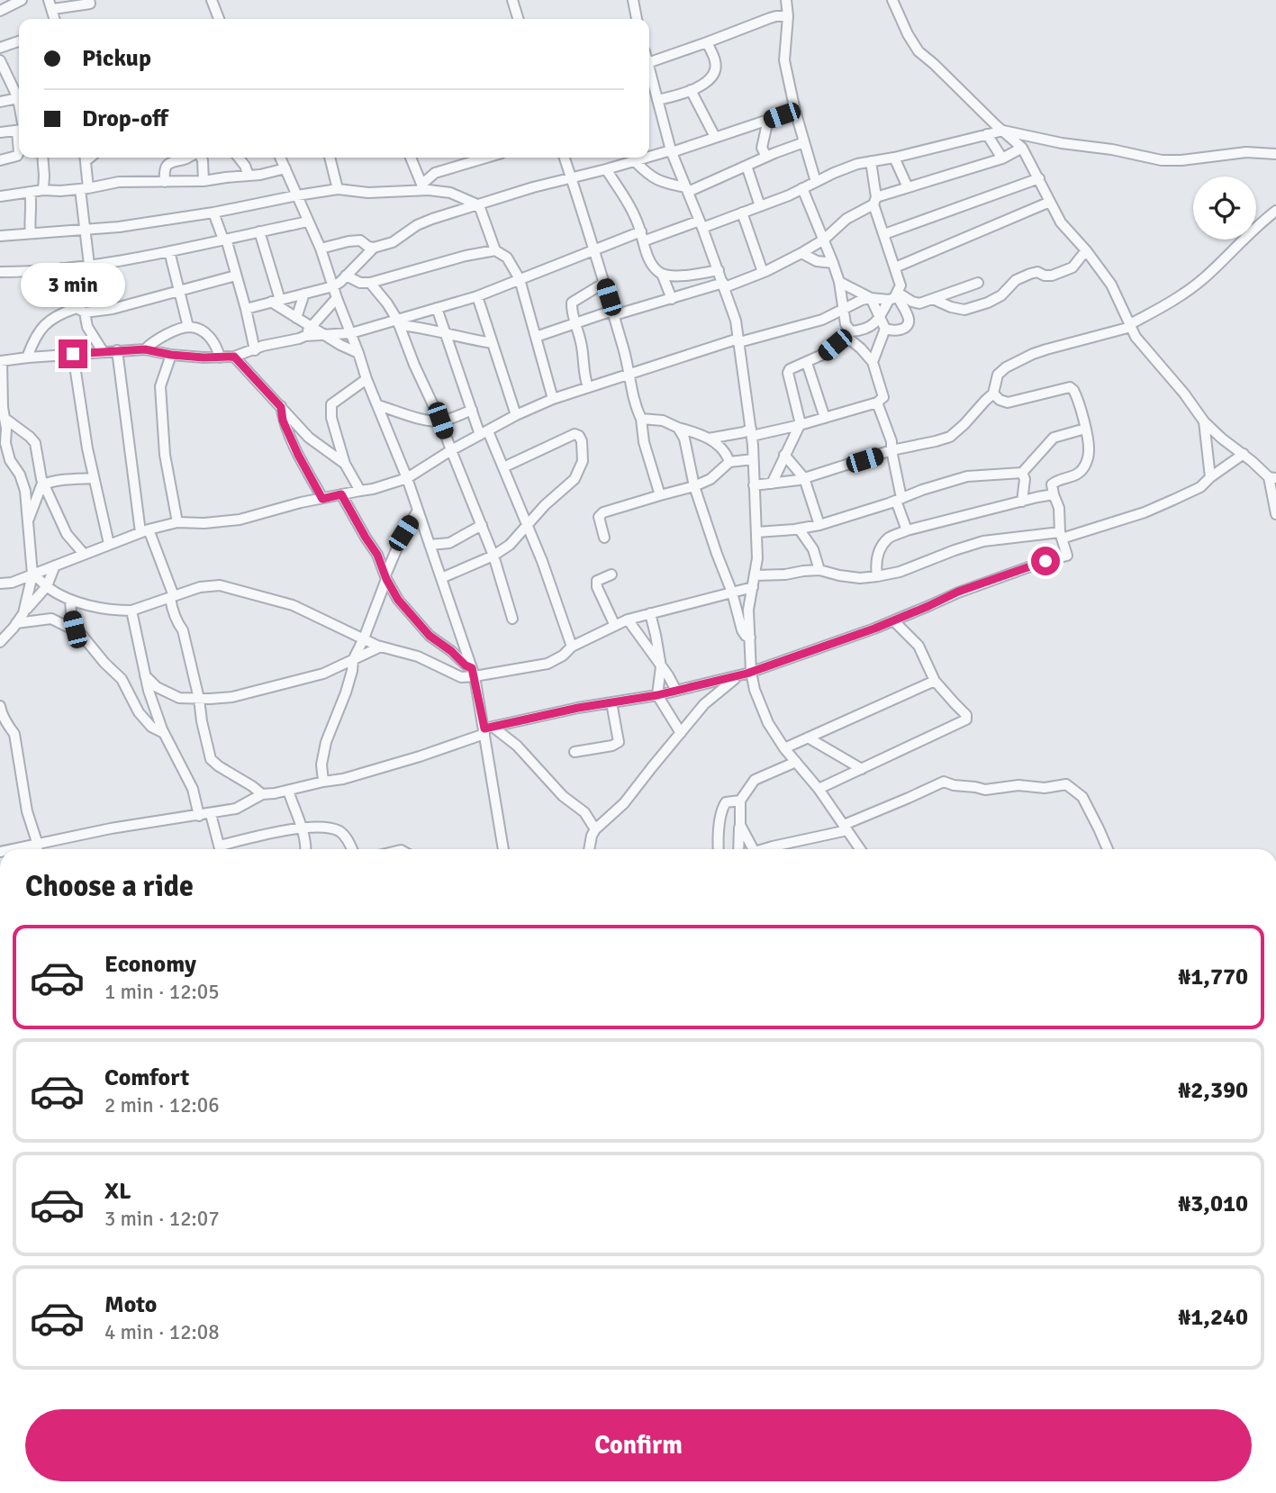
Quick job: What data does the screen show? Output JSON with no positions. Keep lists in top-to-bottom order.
{
  "page": {
    "banner": ["Pickup", "Drop-off"],
    "bubble": "3 min",
    "heading": "Choose a ride",
    "list": [
      {
        "name": "Economy",
        "note": "1 min · 12:05",
        "value": "₦1,770"
      },
      {
        "name": "Comfort",
        "note": "2 min · 12:06",
        "value": "₦2,390"
      },
      {
        "name": "XL",
        "note": "3 min · 12:07",
        "value": "₦3,010"
      },
      {
        "name": "Moto",
        "note": "4 min · 12:08",
        "value": "₦1,240"
      }
    ],
    "buttons": "Confirm"
  }
}
